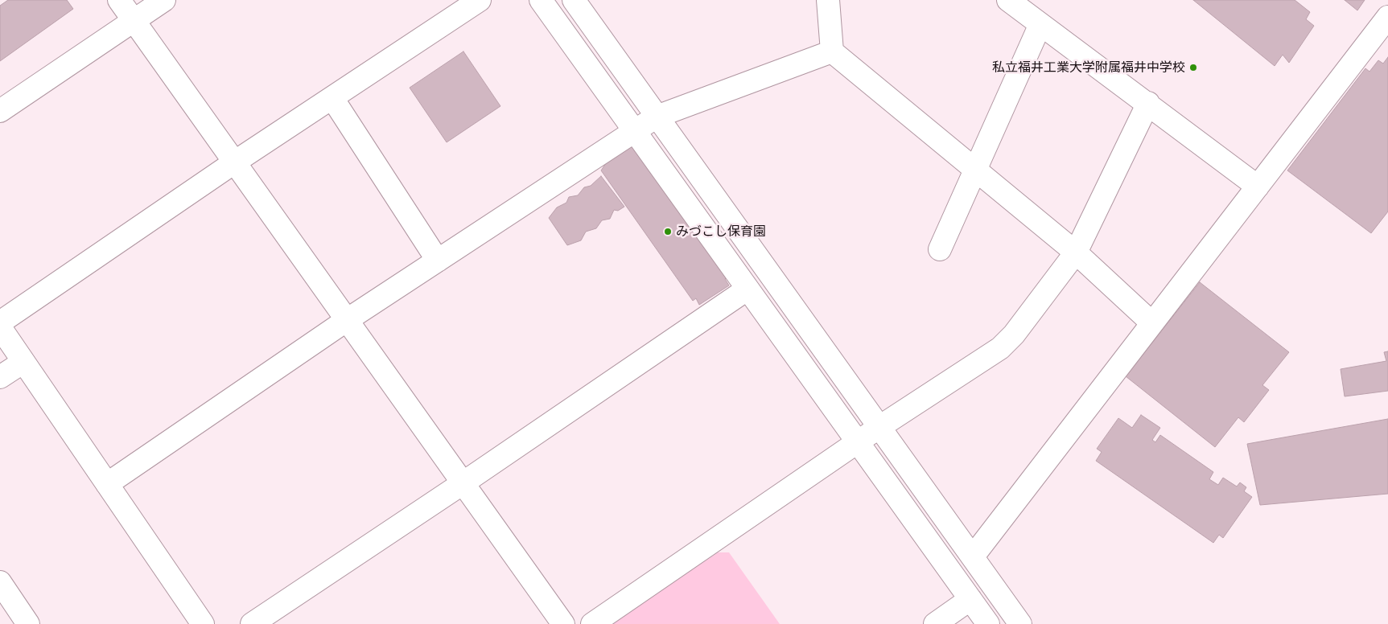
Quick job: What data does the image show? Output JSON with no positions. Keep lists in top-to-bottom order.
{
  "places": ["私立福井工業大学附属福井中学校", "みづこし保育園"]
}
